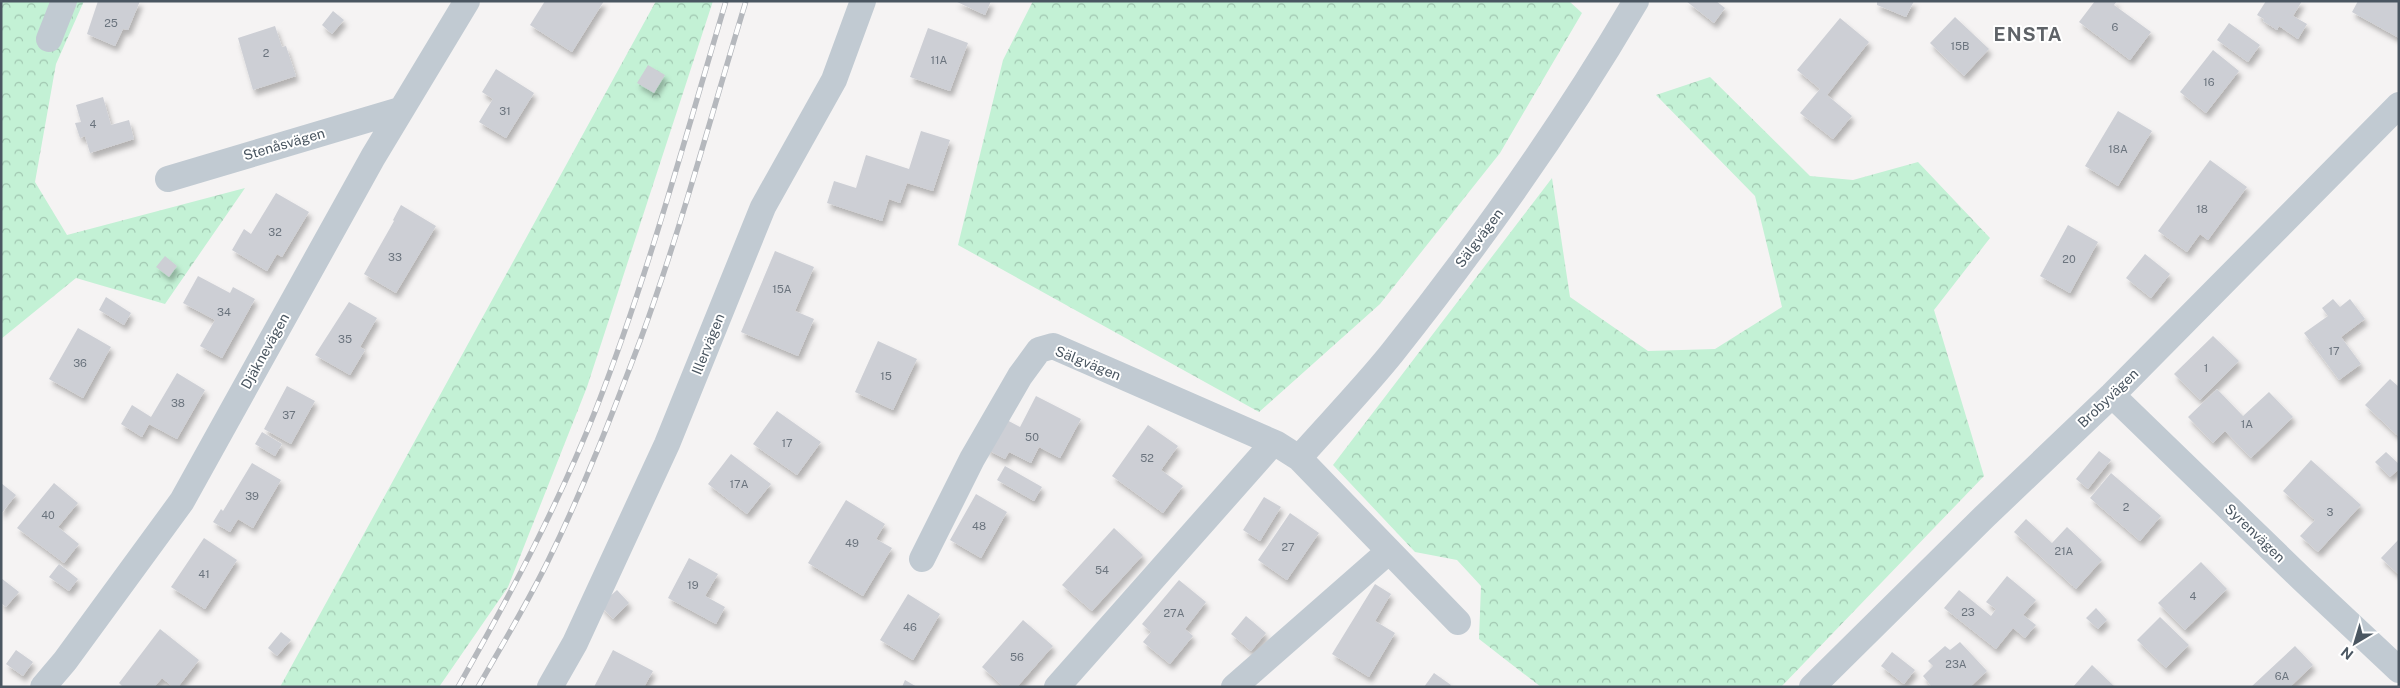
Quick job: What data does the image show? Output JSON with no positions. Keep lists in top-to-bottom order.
{
  "streets": {
    "street": [
      "Stenåsvägen",
      "Sälgvägen",
      "Illervägen",
      "Djäknevägen",
      "Brobyvägen",
      "Syrenvägen"
    ]
  },
  "crossings": [
    ["Stenåsvägen", "Djäknevägen"],
    ["Brobyvägen", "Syrenvägen"]
  ],
  "districts": ["ENSTA"],
  "house_numbers": [
    "25",
    "6",
    "15B",
    "2",
    "11A",
    "16",
    "31",
    "4",
    "18A",
    "18",
    "32",
    "33",
    "20",
    "15A",
    "34",
    "35",
    "17",
    "36",
    "1",
    "15",
    "38",
    "37",
    "1A",
    "50",
    "17",
    "52",
    "17A",
    "39",
    "2",
    "3",
    "40",
    "48",
    "49",
    "27",
    "21A",
    "54",
    "41",
    "19",
    "4",
    "23",
    "27A",
    "46",
    "56",
    "23A",
    "6A"
  ],
  "north": "bottom left"
}
